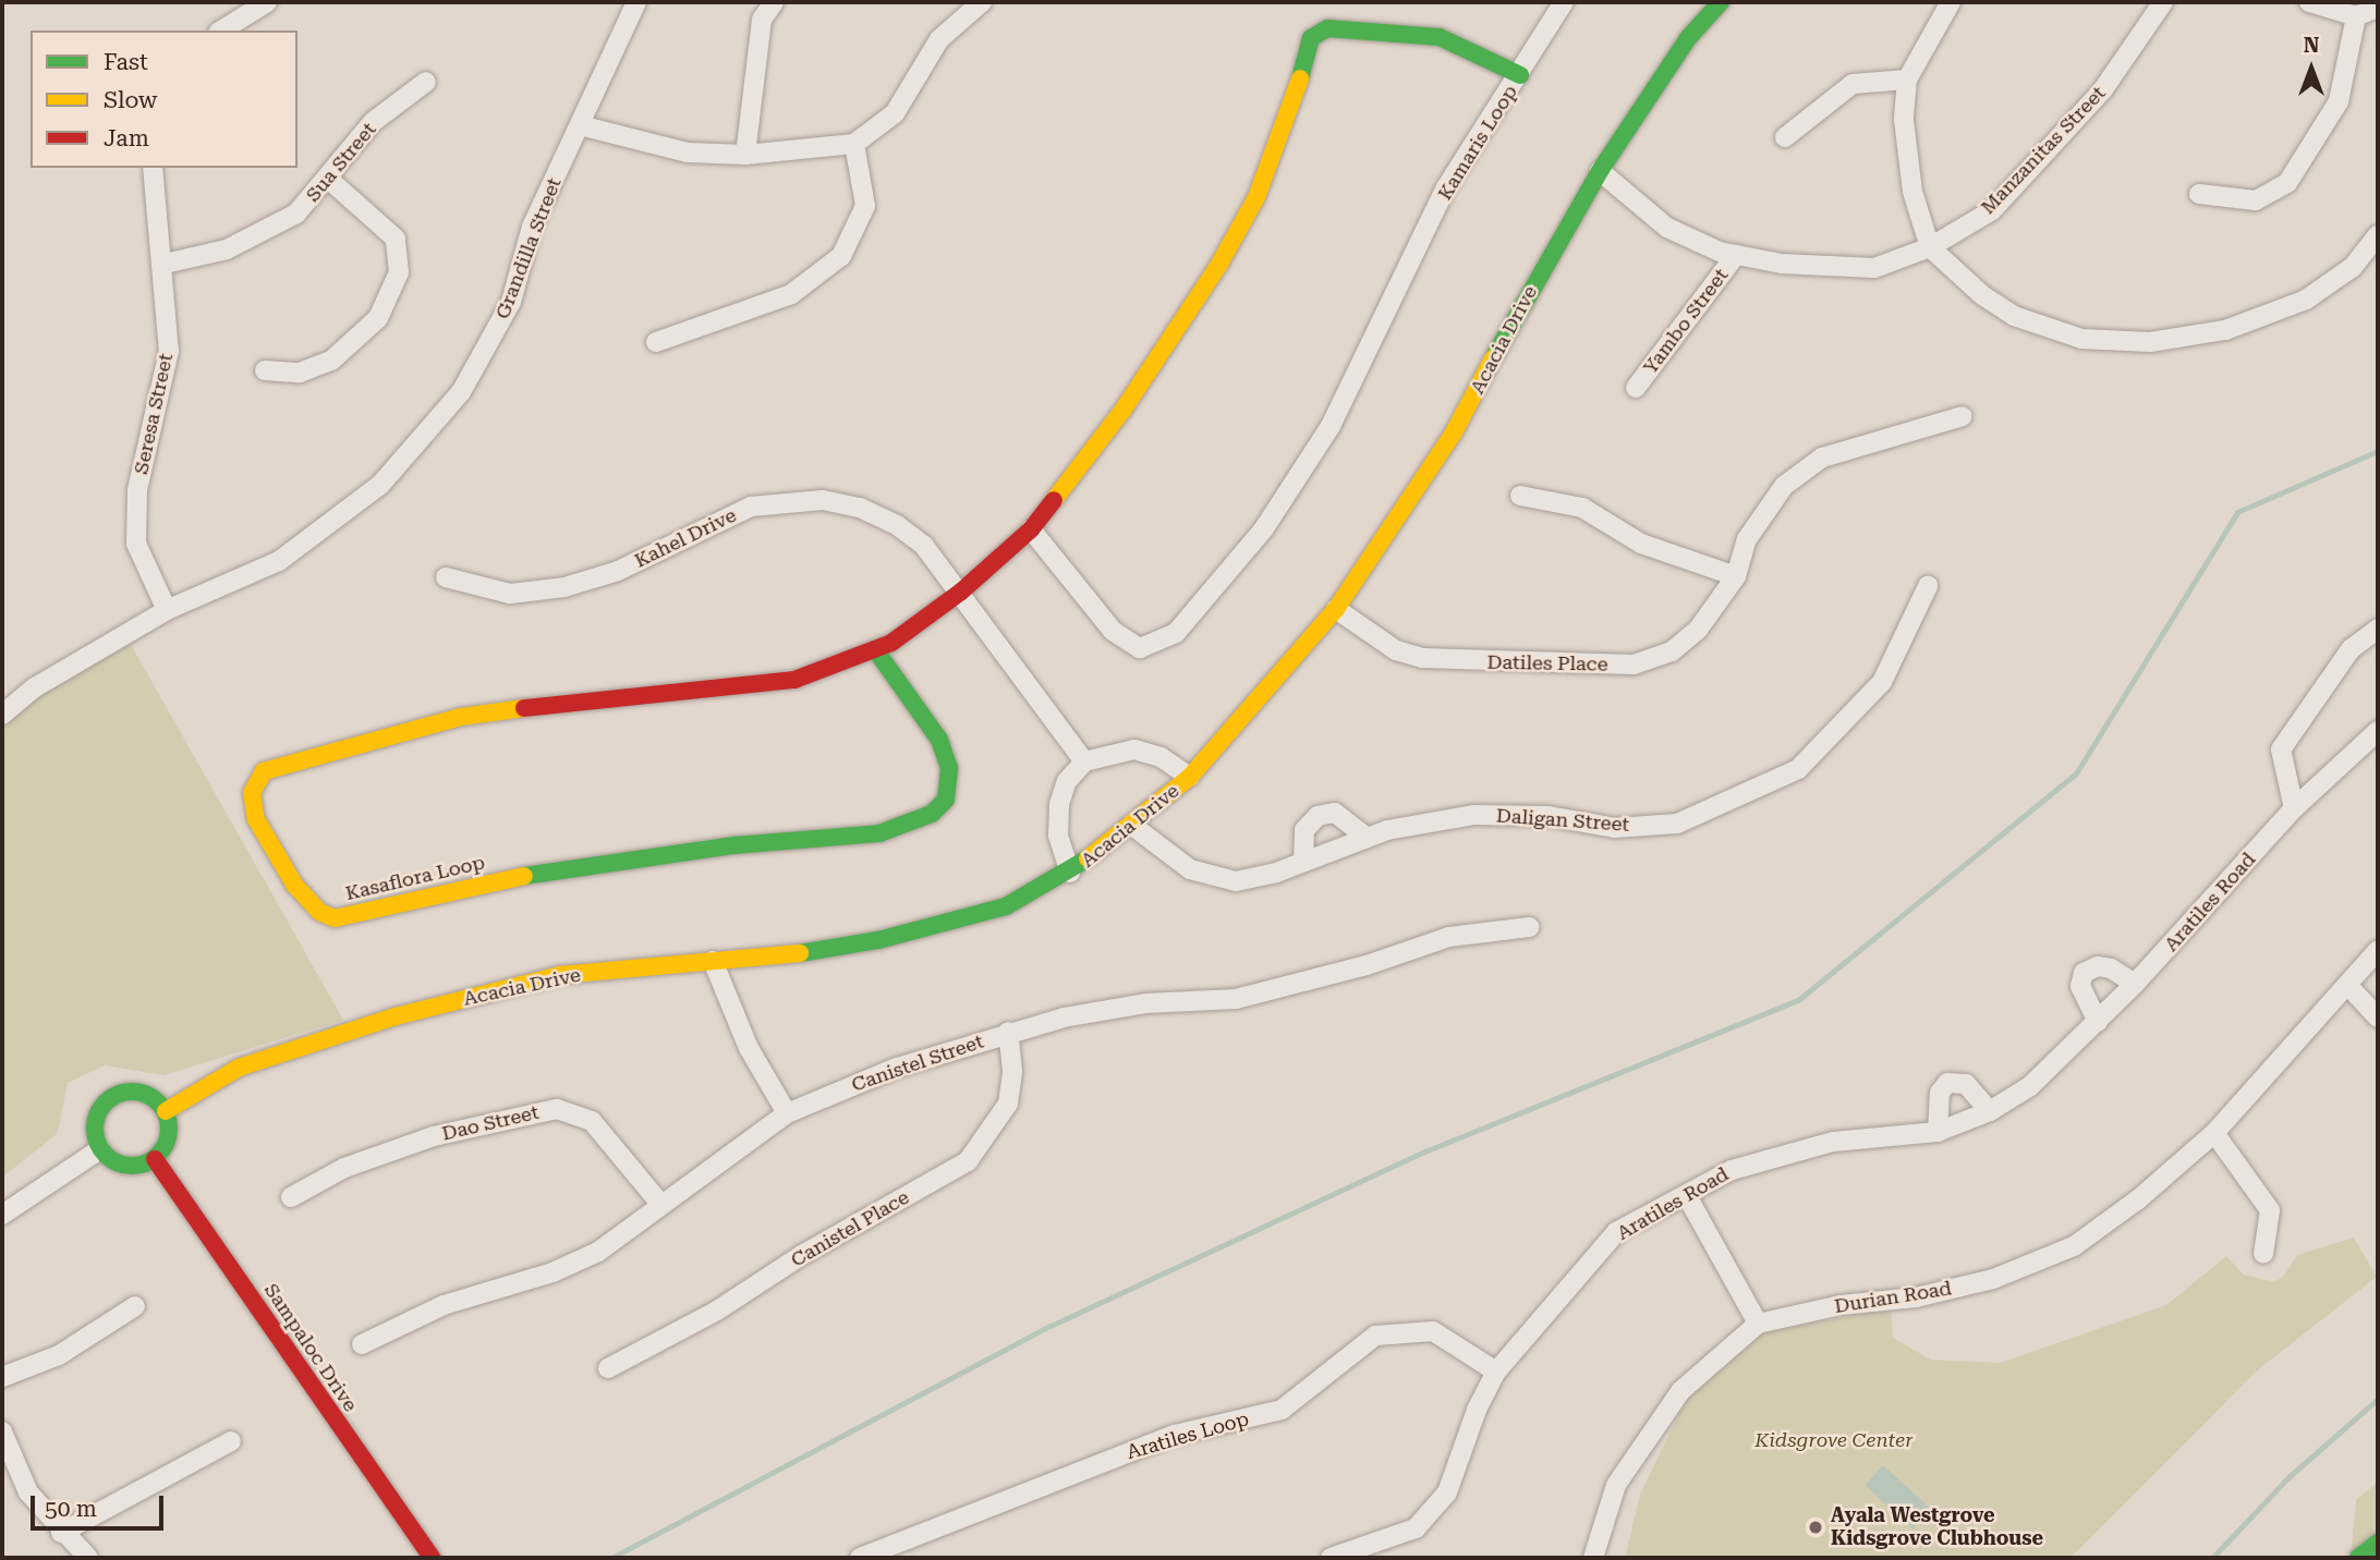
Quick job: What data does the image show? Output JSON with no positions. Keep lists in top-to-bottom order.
{
  "streets": {
    "street": [
      "Kamaris Loop",
      "Manzanitas Street",
      "Sua Street",
      "Grandilla Street",
      "Yambo Street",
      "Acacia Drive",
      "Seresa Street",
      "Kahel Drive",
      "Datiles Place",
      "Daligan Street",
      "Kasaflora Loop",
      "Aratiles Road",
      "Canistel Street",
      "Dao Street",
      "Canistel Place",
      "Durian Road",
      "Sampaloc Drive",
      "Aratiles Loop"
    ]
  },
  "crossings": [
    ["Kamaris Loop", "Kahel Drive"],
    ["Kamaris Loop", "Kasaflora Loop"],
    ["Manzanitas Street", "Yambo Street"],
    ["Manzanitas Street", "Acacia Drive"],
    ["Sua Street", "Seresa Street"],
    ["Grandilla Street", "Seresa Street"],
    ["Acacia Drive", "Datiles Place"],
    ["Acacia Drive", "Daligan Street"],
    ["Acacia Drive", "Sampaloc Drive"],
    ["Kahel Drive", "Kasaflora Loop"],
    ["Aratiles Road", "Aratiles Loop"],
    ["Canistel Street", "Dao Street"],
    ["Canistel Street", "Canistel Place"]
  ],
  "parks": ["Kidsgrove Center"],
  "places": ["Ayala Westgrove Kidsgrove Clubhouse"],
  "legend": ["Fast", "Slow", "Jam"],
  "scale_bar": "50 m",
  "north": "top"
}
